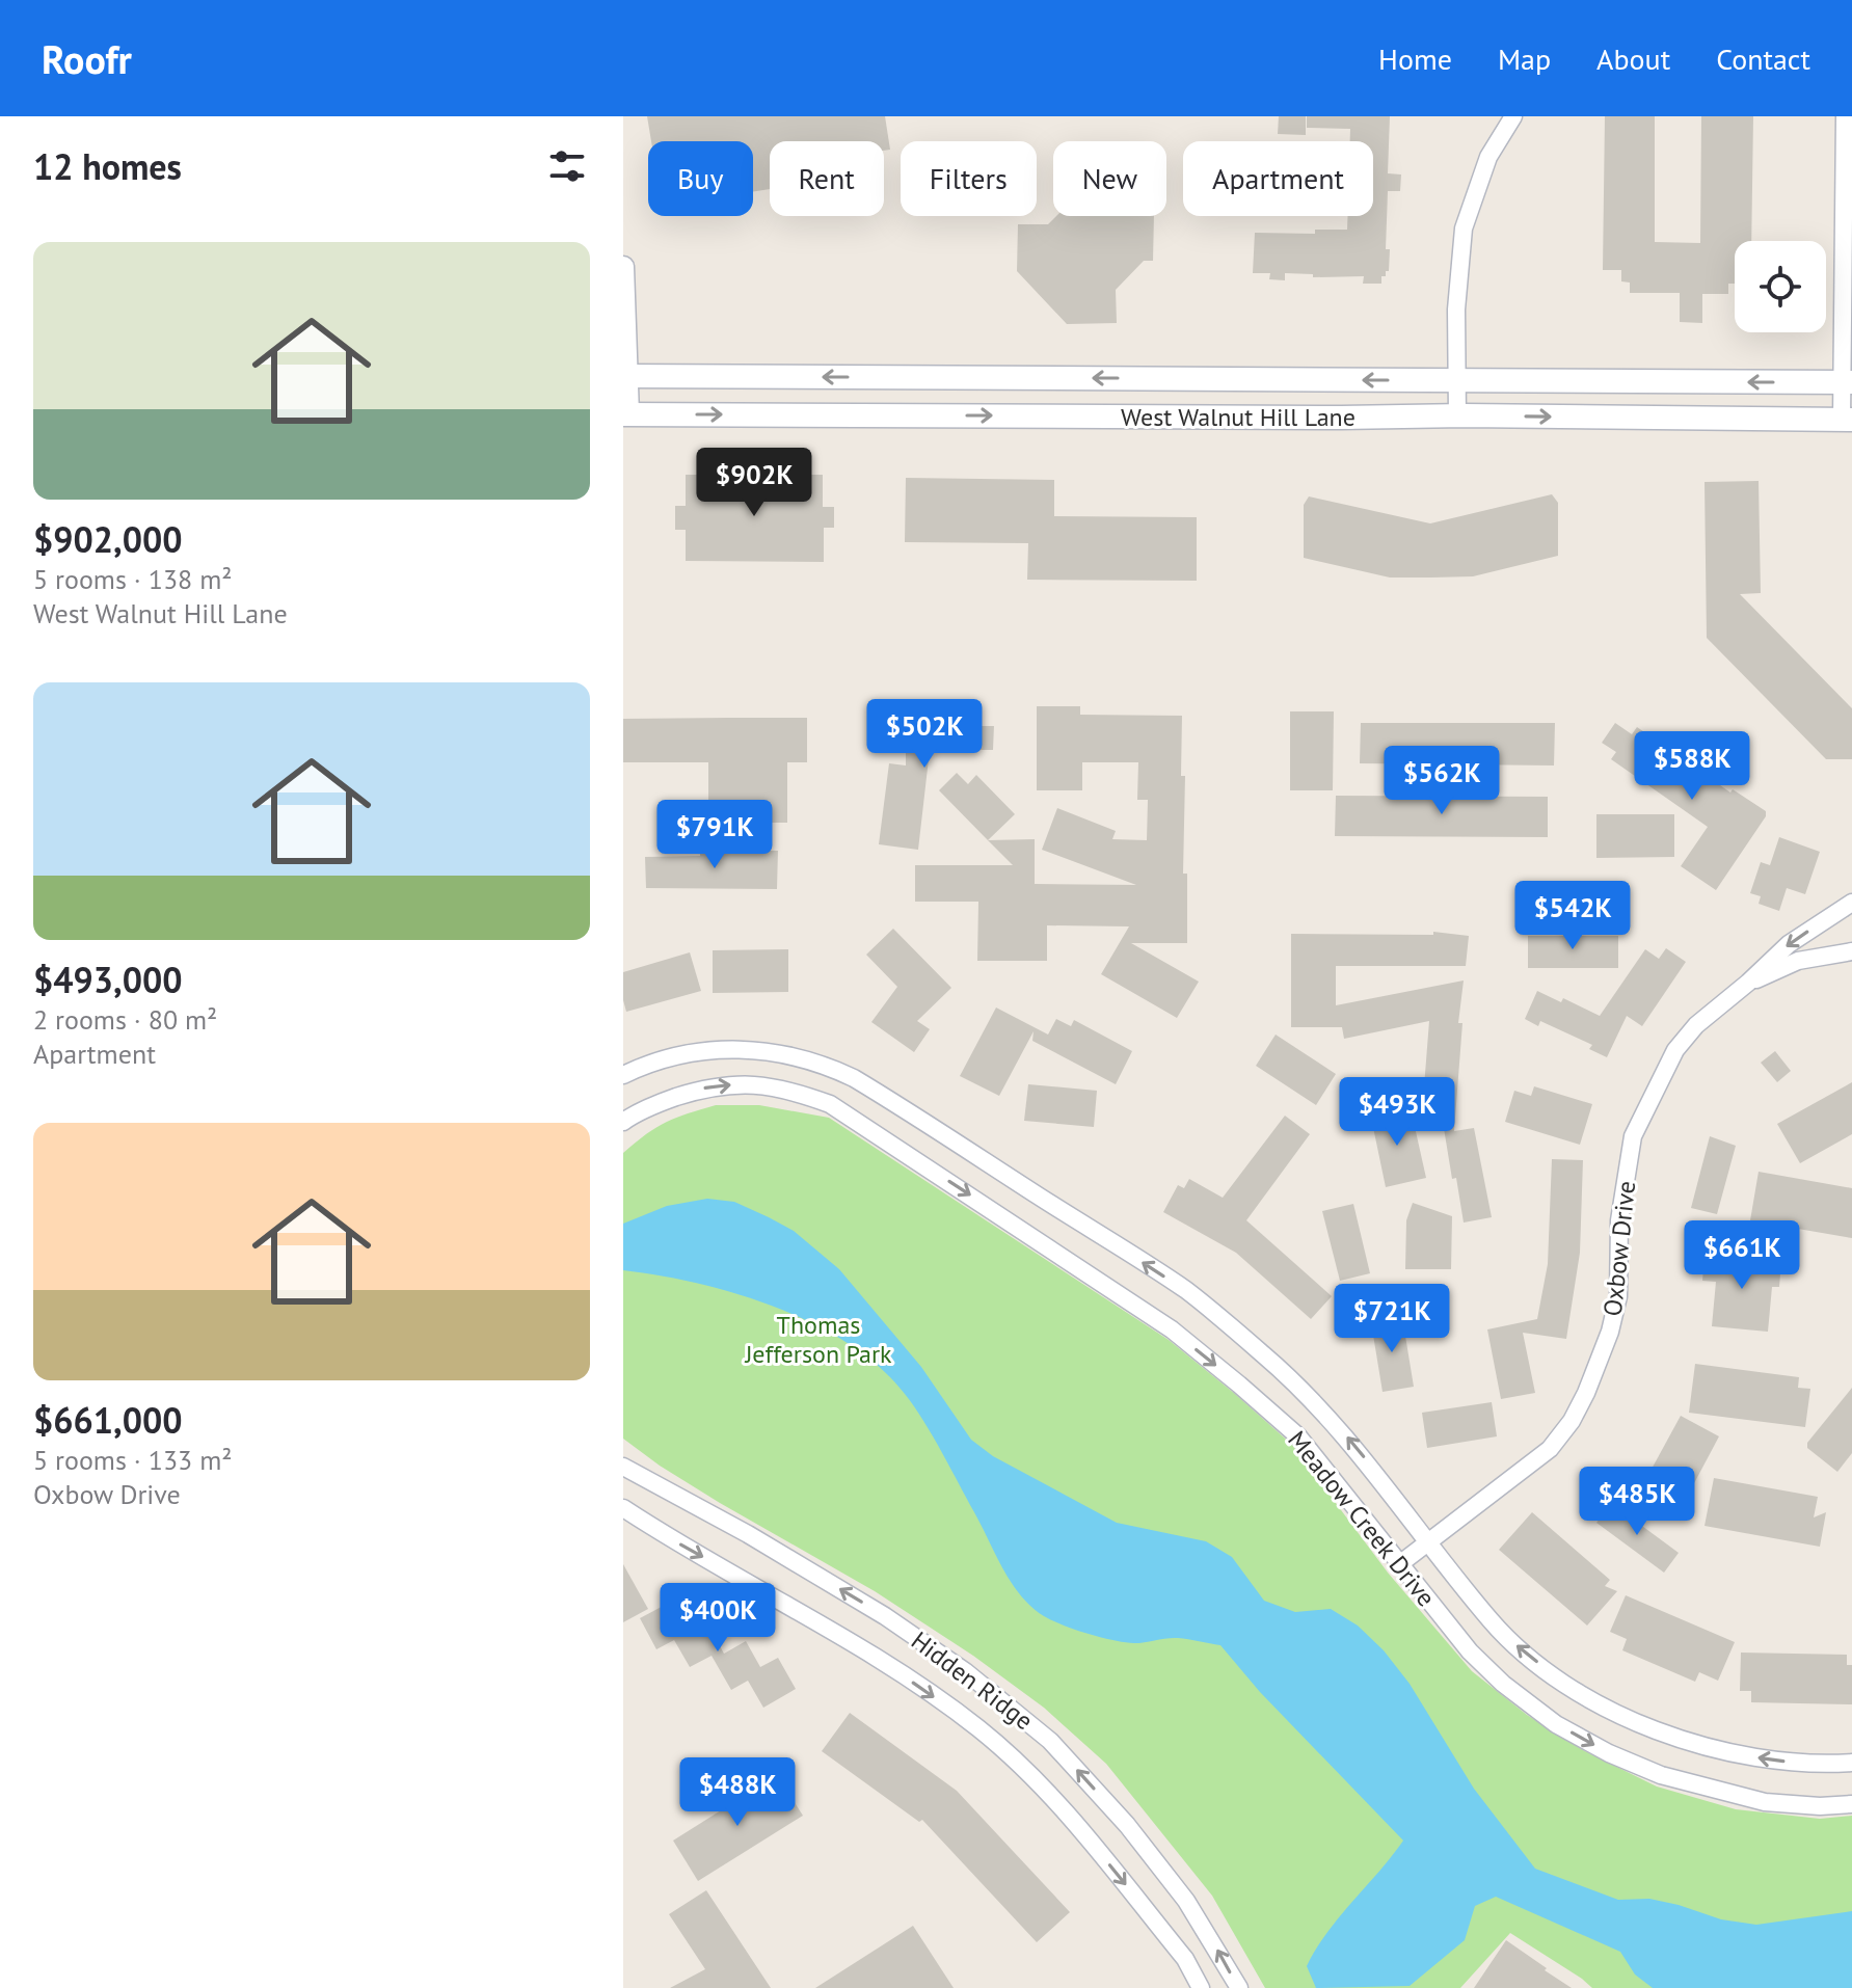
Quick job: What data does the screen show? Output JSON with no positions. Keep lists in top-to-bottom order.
{
  "streets": {
    "main road": ["West Walnut Hill Lane"],
    "street": ["Oxbow Drive", "Meadow Creek Drive", "Hidden Ridge"]
  },
  "crossings": [
    ["Oxbow Drive", "Meadow Creek Drive"]
  ],
  "parks": ["Thomas Jefferson Park"],
  "page": {
    "header": "Roofr",
    "nav": [
      "Home",
      "Map",
      "About",
      "Contact"
    ],
    "heading": "12 homes",
    "chip": [
      "Buy",
      "Rent",
      "Filters",
      "New",
      "Apartment"
    ],
    "list": [
      {
        "name": "$902,000",
        "note": "5 rooms · 138 m² · West Walnut Hill Lane"
      },
      {
        "name": "$493,000",
        "note": "2 rooms · 80 m² · Apartment"
      },
      {
        "name": "$661,000",
        "note": "5 rooms · 133 m² · Oxbow Drive"
      }
    ],
    "price": [
      "$902K",
      "$502K",
      "$588K",
      "$562K",
      "$791K",
      "$542K",
      "$493K",
      "$661K",
      "$721K",
      "$485K",
      "$400K",
      "$488K"
    ]
  }
}
